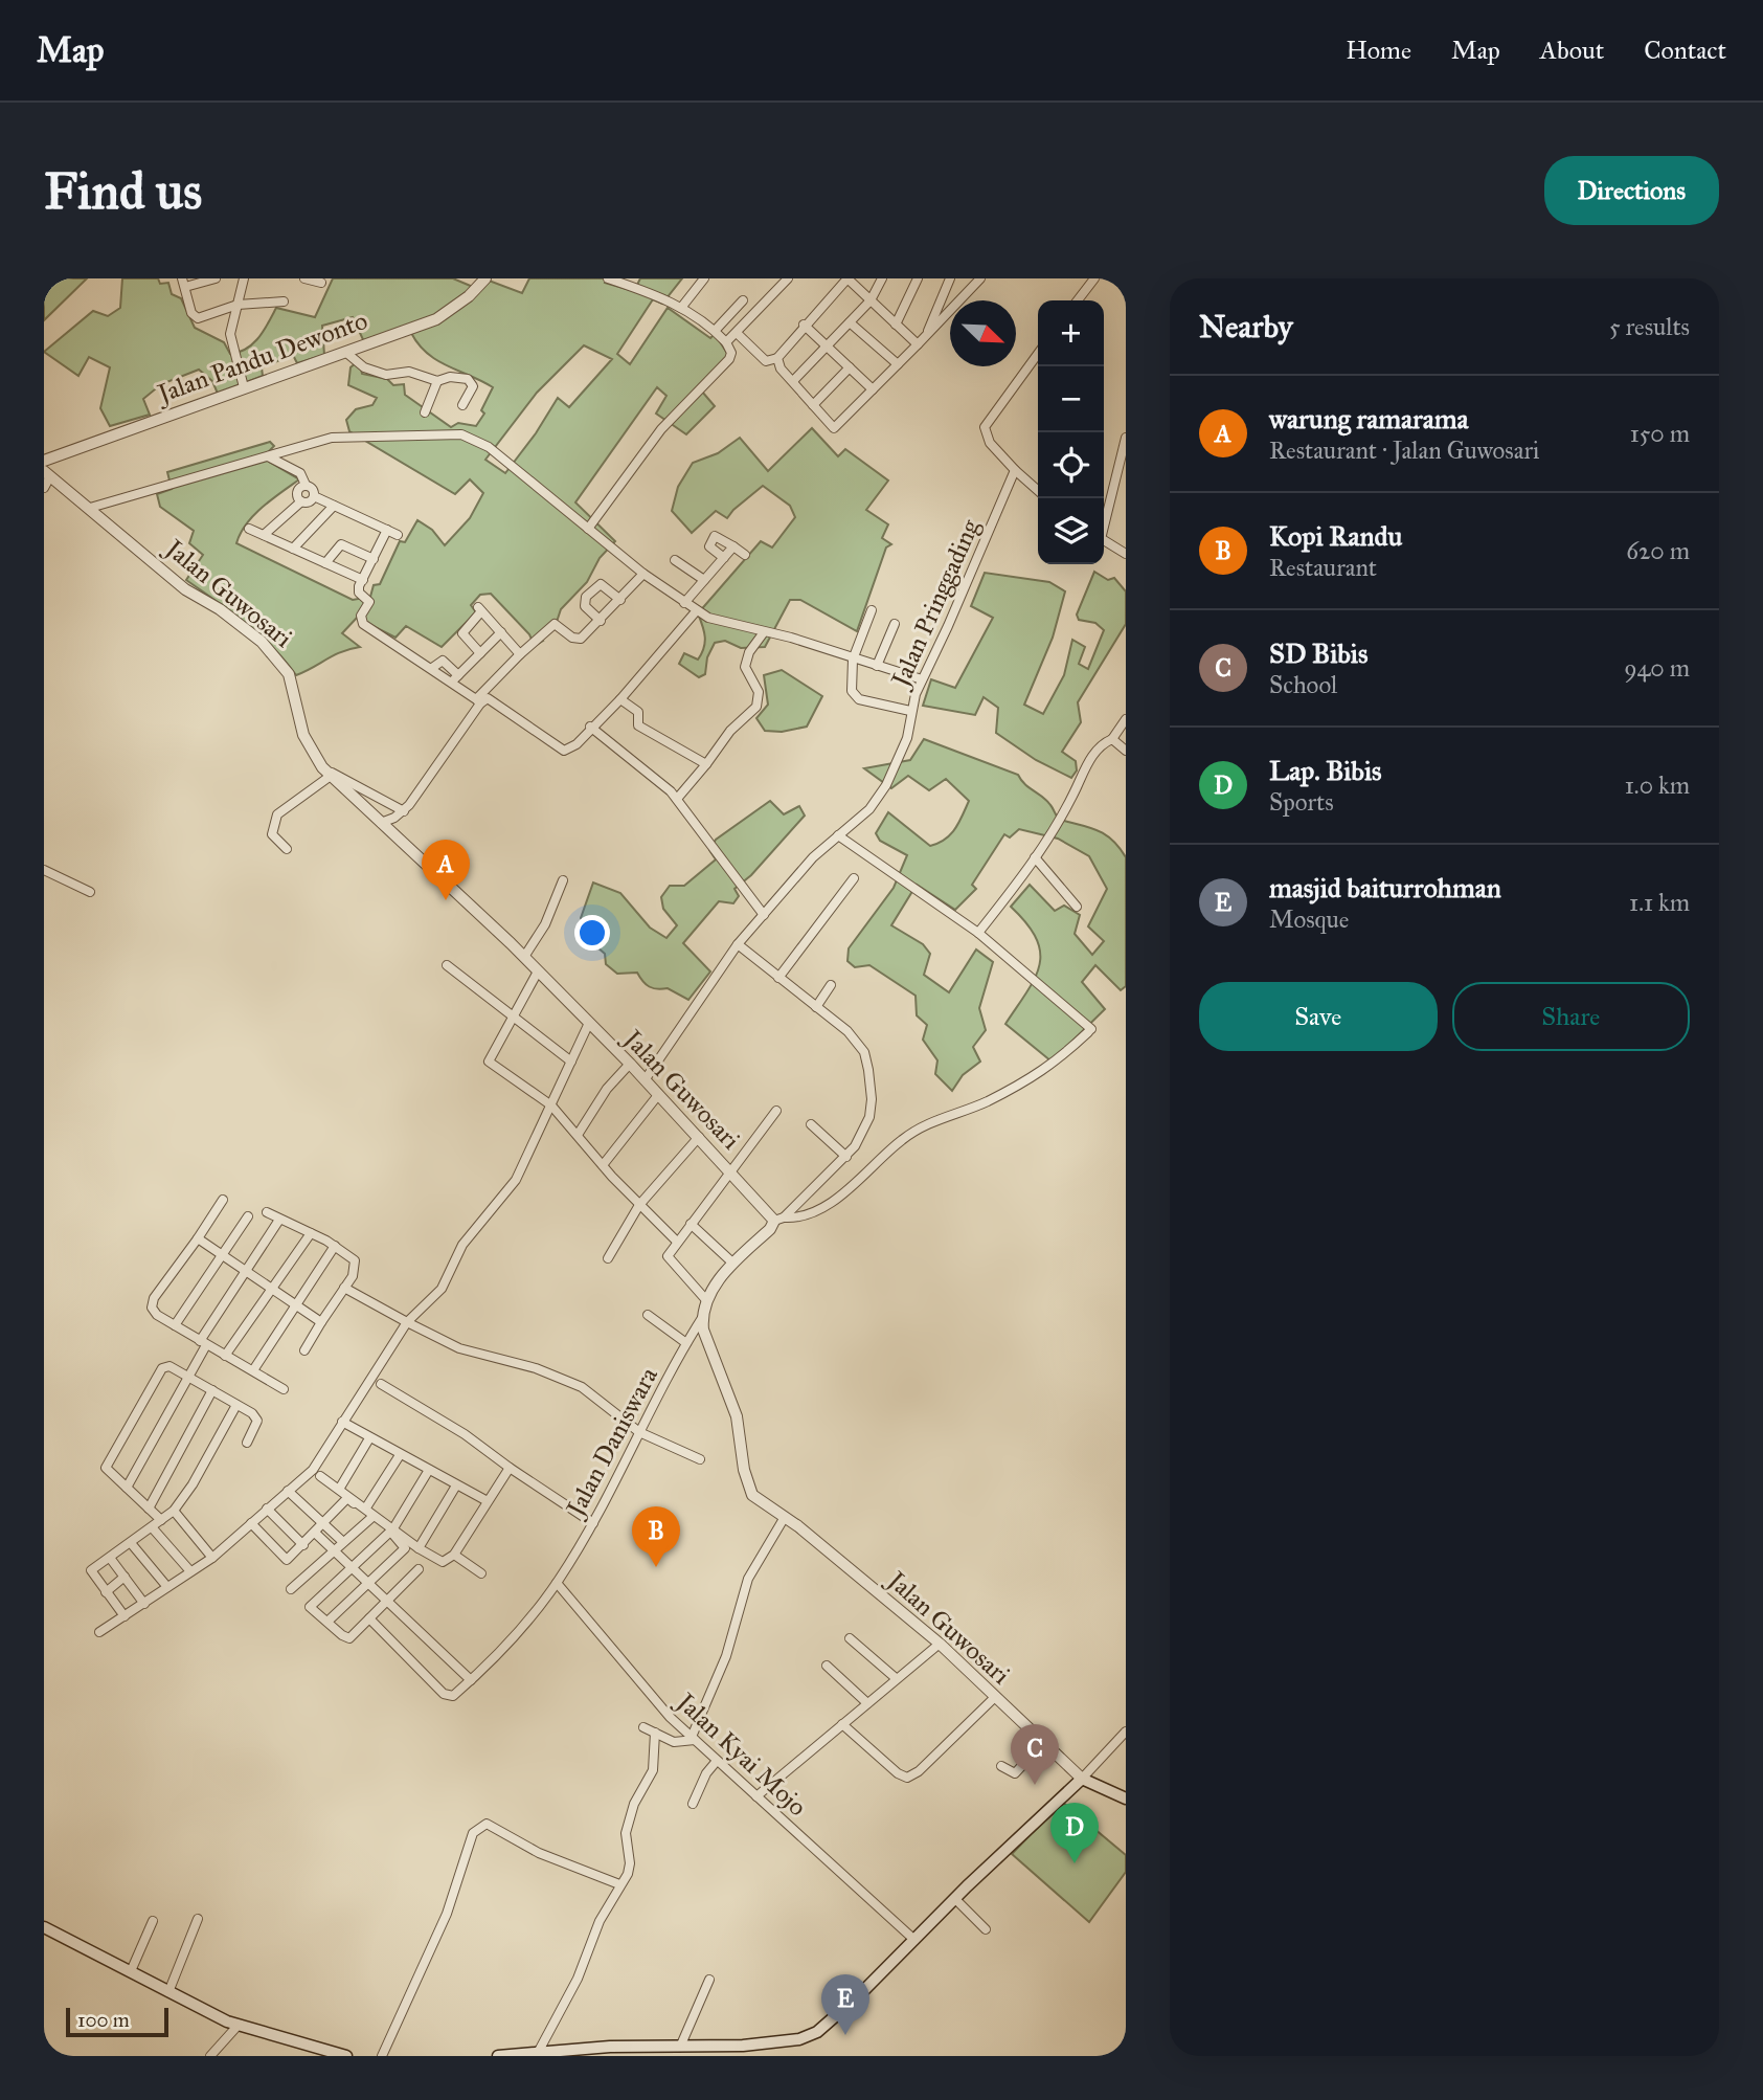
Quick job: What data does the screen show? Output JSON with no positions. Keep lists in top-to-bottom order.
{
  "streets": {
    "street": [
      "Jalan Pandu Dewonto",
      "Jalan Guwosari",
      "Jalan Pringgading",
      "Jalan Daniswara",
      "Jalan Kyai Mojo"
    ]
  },
  "crossings": [
    ["Jalan Guwosari", "Jalan Pringgading"],
    ["Jalan Guwosari", "Jalan Daniswara"],
    ["Jalan Daniswara", "Jalan Kyai Mojo"]
  ],
  "scale_bar": "100 m",
  "north": "bottom right",
  "page": {
    "header": "Map",
    "nav": [
      "Home",
      "Map",
      "About",
      "Contact"
    ],
    "buttons": [
      "Directions",
      ["Save", "Share"]
    ],
    "title": "Find us",
    "heading": ["Nearby", "5 results"],
    "map_buttons": ["+", "−"],
    "list": [
      {
        "mark": "A",
        "name": "warung ramarama",
        "note": "Restaurant · Jalan Guwosari",
        "value": "150 m"
      },
      {
        "mark": "B",
        "name": "Kopi Randu",
        "note": "Restaurant",
        "value": "620 m"
      },
      {
        "mark": "C",
        "name": "SD Bibis",
        "note": "School",
        "value": "940 m"
      },
      {
        "mark": "D",
        "name": "Lap. Bibis",
        "note": "Sports",
        "value": "1.0 km"
      },
      {
        "mark": "E",
        "name": "masjid baiturrohman",
        "note": "Mosque",
        "value": "1.1 km"
      }
    ],
    "pins": [
      "A",
      "B",
      "C",
      "D",
      "E"
    ],
    "scale": "100 m"
  }
}
